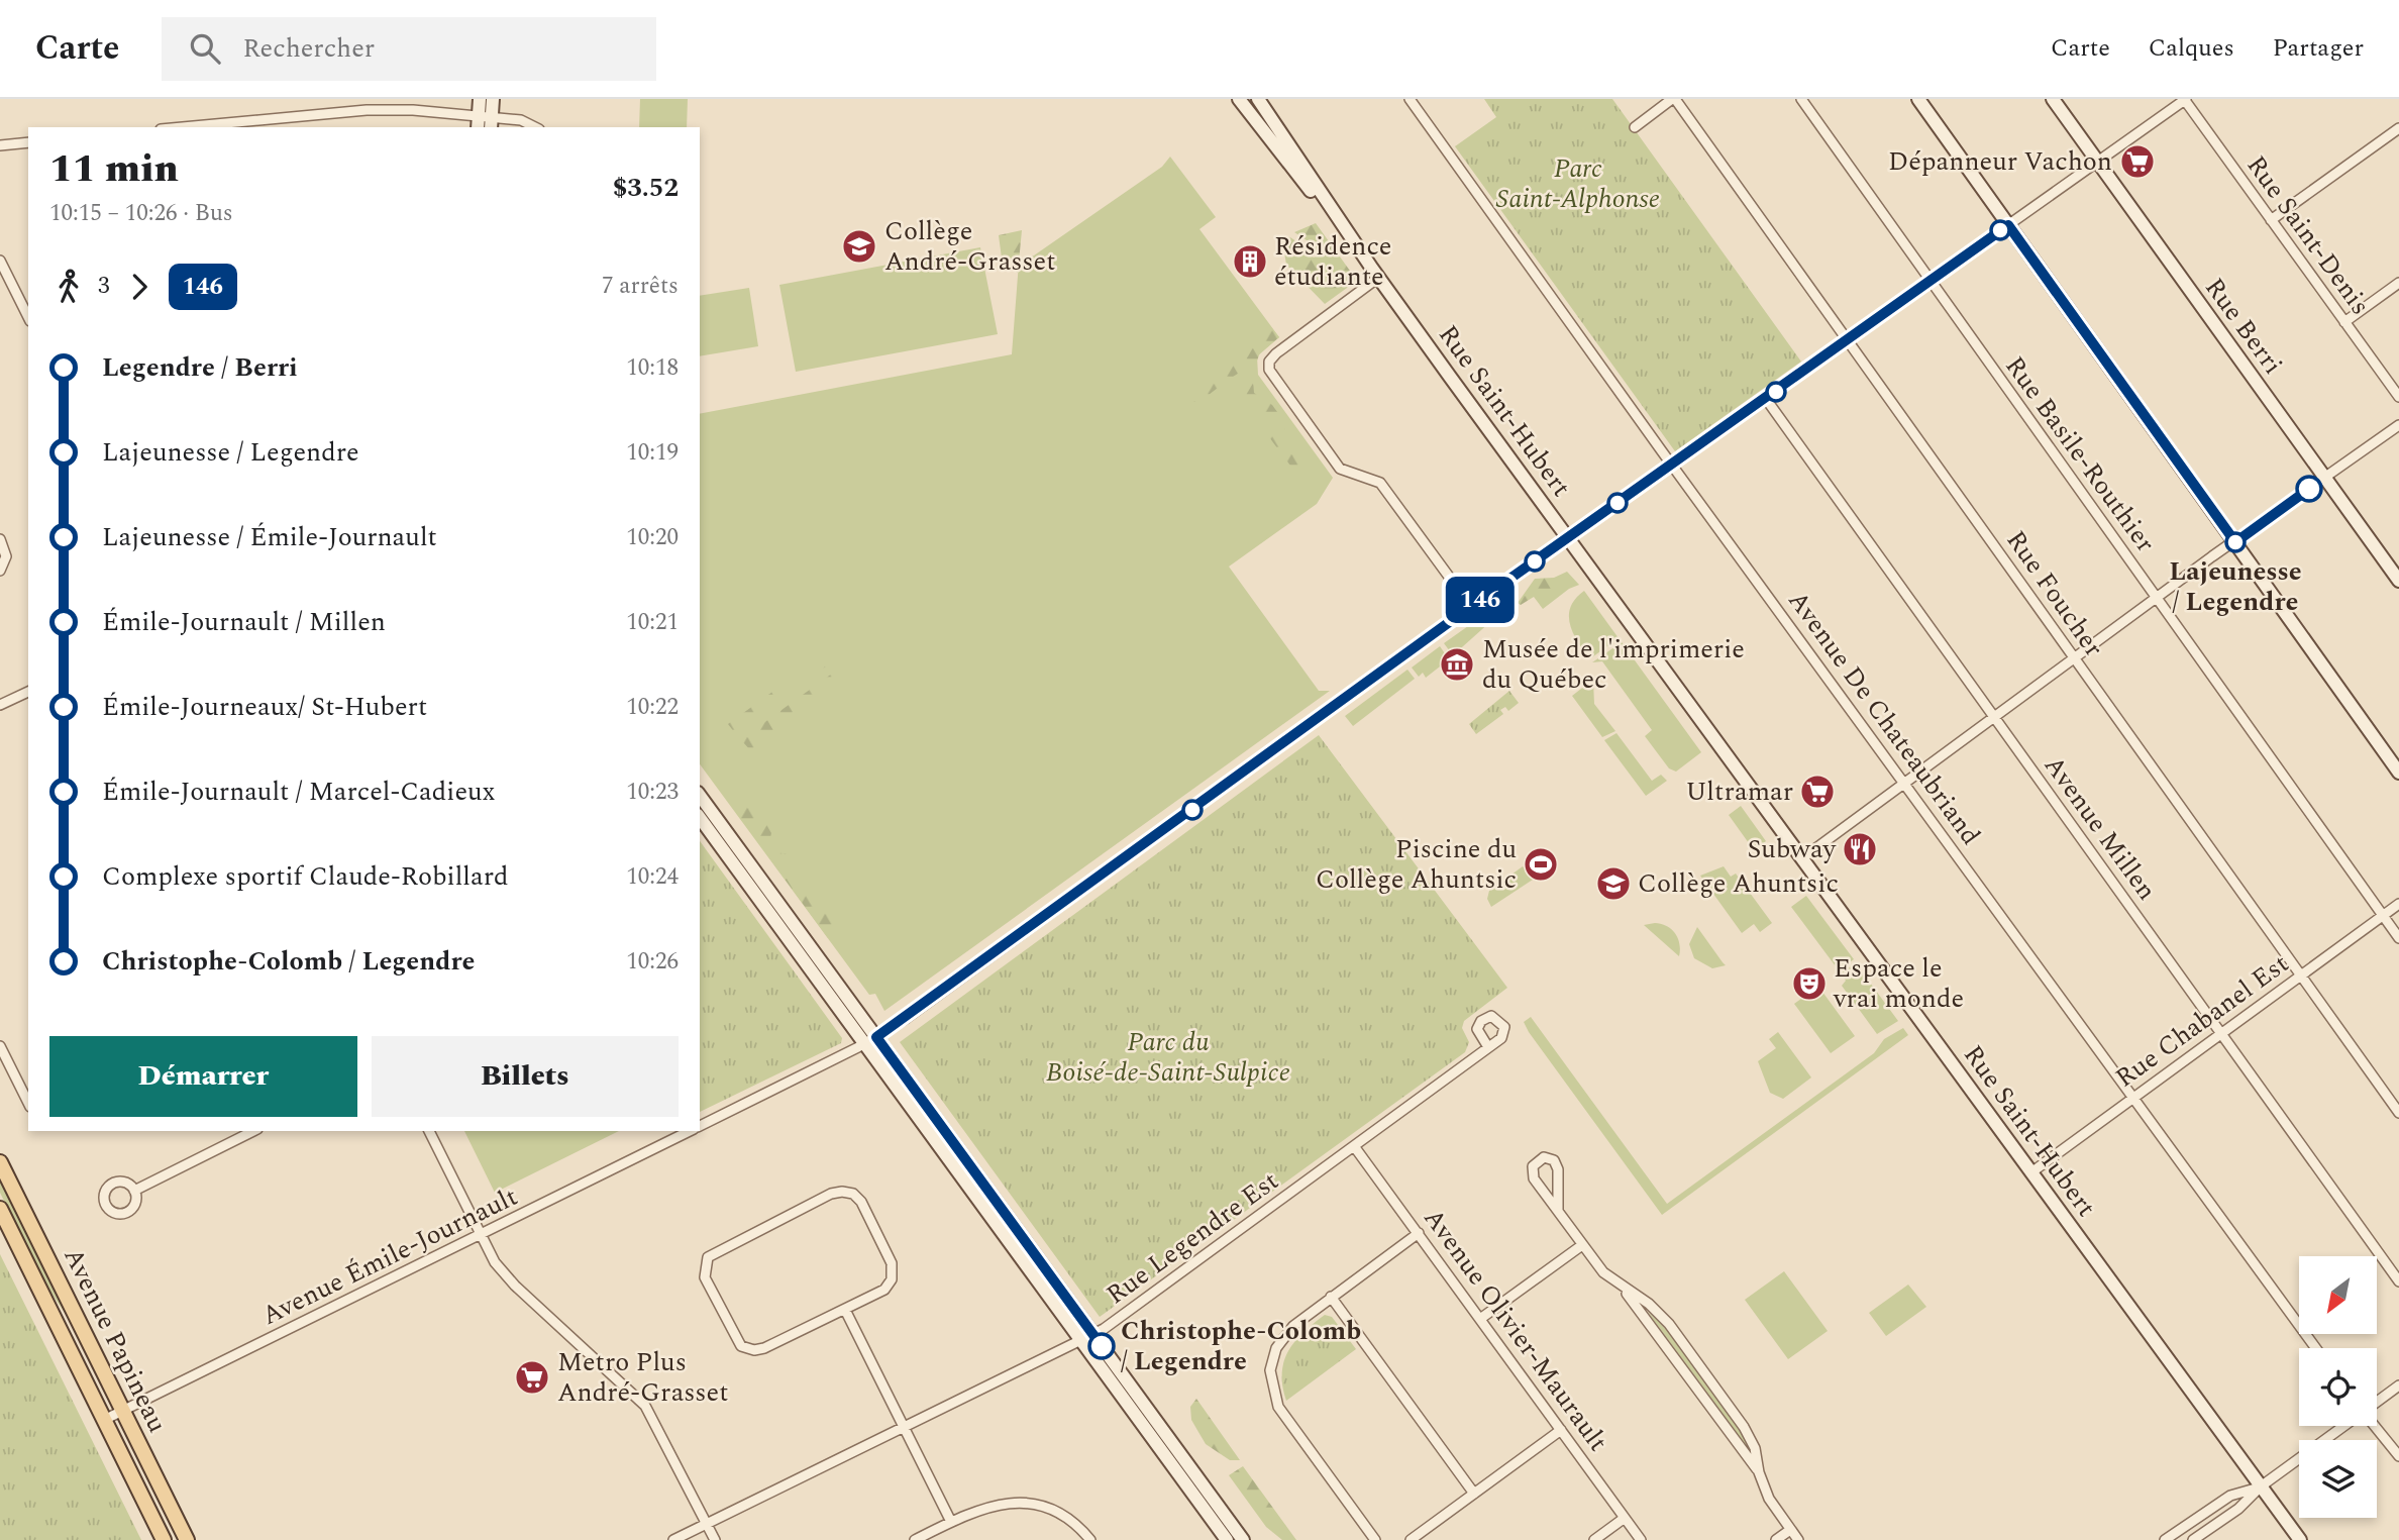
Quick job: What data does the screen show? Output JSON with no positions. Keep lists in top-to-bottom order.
{
  "streets": {
    "main road": ["Rue Berri", "Rue Saint-Hubert", "Avenue Papineau"],
    "street": [
      "Rue Saint-Denis",
      "Rue Basile-Routhier",
      "Rue Foucher",
      "Avenue De Chateaubriand",
      "Avenue Millen",
      "Rue Chabanel Est",
      "Rue Legendre Est",
      "Avenue Émile-Journault",
      "Avenue Olivier-Maurault"
    ]
  },
  "crossings": [
    ["Rue Saint-Denis", "Avenue Émile-Journault"],
    ["Rue Berri", "Avenue Émile-Journault"],
    ["Rue Saint-Hubert", "Rue Chabanel Est"],
    ["Rue Saint-Hubert", "Avenue Émile-Journault"],
    ["Rue Basile-Routhier", "Rue Chabanel Est"],
    ["Rue Basile-Routhier", "Avenue Émile-Journault"],
    ["Rue Foucher", "Rue Chabanel Est"],
    ["Rue Foucher", "Avenue Émile-Journault"],
    ["Avenue De Chateaubriand", "Rue Chabanel Est"],
    ["Avenue De Chateaubriand", "Avenue Émile-Journault"],
    ["Avenue Millen", "Rue Chabanel Est"],
    ["Avenue Millen", "Avenue Émile-Journault"],
    ["Rue Legendre Est", "Avenue Olivier-Maurault"],
    ["Avenue Émile-Journault", "Avenue Papineau"]
  ],
  "parks": ["Parc Saint-Alphonse", "Parc du Boisé-de-Saint-Sulpice"],
  "places": {
    "supermarket": ["Dépanneur Vachon", "Ultramar", "Metro Plus André-Grasset"],
    "school or university": ["Collège André-Grasset", "Collège Ahuntsic"],
    "building": ["Résidence étudiante"],
    "other": ["Lajeunesse / Legendre", "Christophe-Colomb / Legendre"],
    "museum": ["Musée de l'imprimerie du Québec"],
    "restaurant": ["Subway"],
    "sports": ["Piscine du Collège Ahuntsic"],
    "theatre": ["Espace le vrai monde"]
  },
  "lines": ["bus line 146"],
  "north": "bottom left",
  "page": {
    "header": "Carte",
    "search": "Rechercher",
    "nav": ["Carte", "Calques", "Partager"],
    "on_map": "146",
    "heading": ["11 min", "10:15 – 10:26 · Bus", "$3.52"],
    "legs": ["3", "146", "7 arrêts"],
    "list": [
      {
        "name": "Legendre / Berri",
        "value": "10:18"
      },
      {
        "name": "Lajeunesse / Legendre",
        "value": "10:19"
      },
      {
        "name": "Lajeunesse / Émile-Journault",
        "value": "10:20"
      },
      {
        "name": "Émile-Journault / Millen",
        "value": "10:21"
      },
      {
        "name": "Émile-Journeaux/ St-Hubert",
        "value": "10:22"
      },
      {
        "name": "Émile-Journault / Marcel-Cadieux",
        "value": "10:23"
      },
      {
        "name": "Complexe sportif Claude-Robillard",
        "value": "10:24"
      },
      {
        "name": "Christophe-Colomb / Legendre",
        "value": "10:26"
      }
    ],
    "buttons": ["Démarrer", "Billets"]
  }
}
